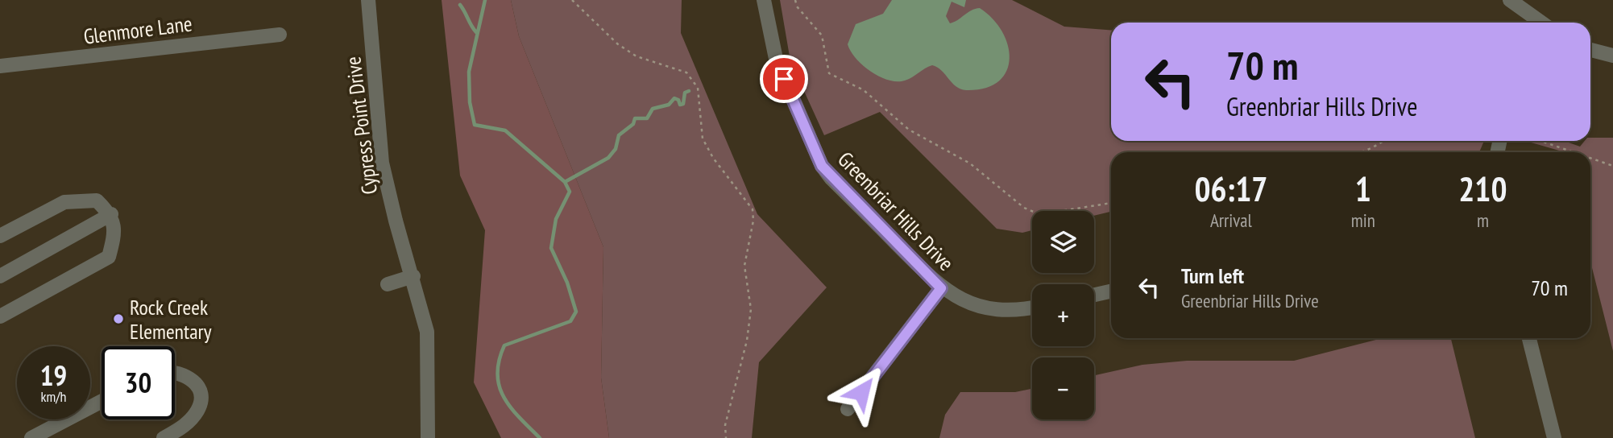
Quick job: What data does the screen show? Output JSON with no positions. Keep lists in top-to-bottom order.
{
  "streets": {
    "street": ["Glenmore Lane", "Cypress Point Drive", "Greenbriar Hills Drive"]
  },
  "places": ["Rock Creek Elementary"],
  "page": {
    "turn": ["70 m", "Greenbriar Hills Drive"],
    "eta": [
      "06:17",
      "Arrival",
      "1",
      "min",
      "210",
      "m"
    ],
    "map_buttons": ["+", "−"],
    "list": [
      {
        "name": "Turn left",
        "note": "Greenbriar Hills Drive",
        "value": "70 m"
      }
    ],
    "speed": "19 km/h",
    "limit": "30"
  }
}
